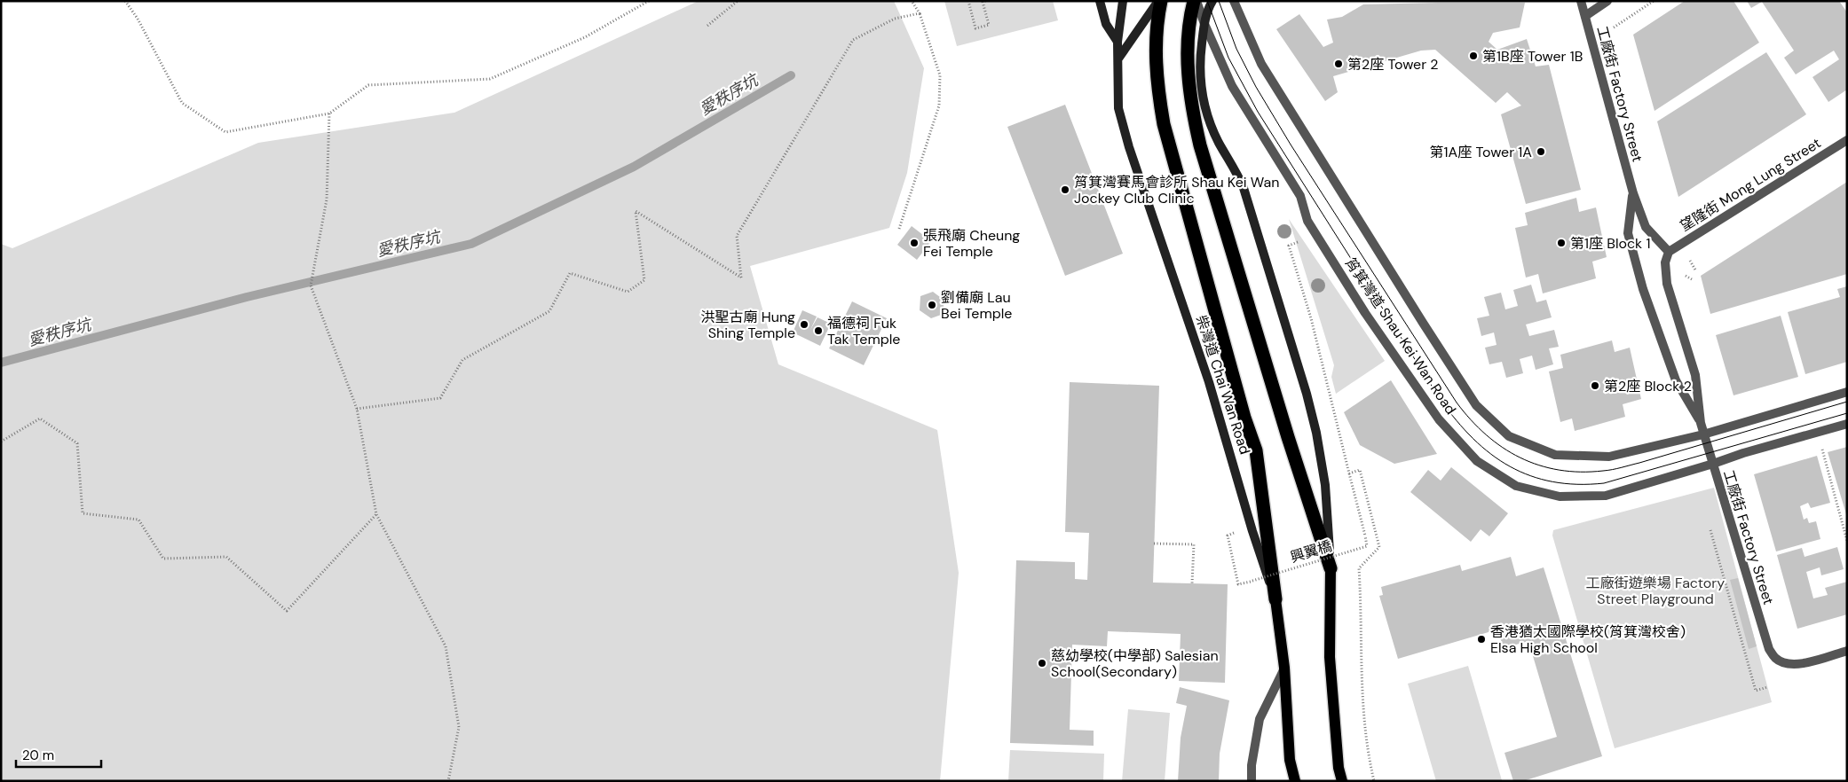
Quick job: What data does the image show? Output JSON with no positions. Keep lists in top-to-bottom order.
{
  "streets": {
    "main road": ["柴灣道 Chai Wan Road"],
    "street": ["工廠街 Factory Street", "望隆街 Mong Lung Street", "筲箕灣道 Shau Kei Wan Road"],
    "path": ["興翼橋"]
  },
  "crossings": [
    ["工廠街 Factory Street", "望隆街 Mong Lung Street"],
    ["工廠街 Factory Street", "筲箕灣道 Shau Kei Wan Road"]
  ],
  "water": ["愛秩序坑"],
  "parks": ["工廠街遊樂場 Factory Street Playground"],
  "places": [
    "第1B座 Tower 1B",
    "第2座 Tower 2",
    "第1A座 Tower 1A",
    "筲箕灣賽馬會診所 Shau Kei Wan Jockey Club Clinic",
    "張飛廟 Cheung Fei Temple",
    "第1座 Block 1",
    "劉備廟 Lau Bei Temple",
    "洪聖古廟 Hung Shing Temple",
    "福德祠 Fuk Tak Temple",
    "第2座 Block 2",
    "香港猶太國際學校(筲箕灣校舍) Elsa High School",
    "慈幼學校(中學部) Salesian School(Secondary)"
  ],
  "scale_bar": "20 m"
}
